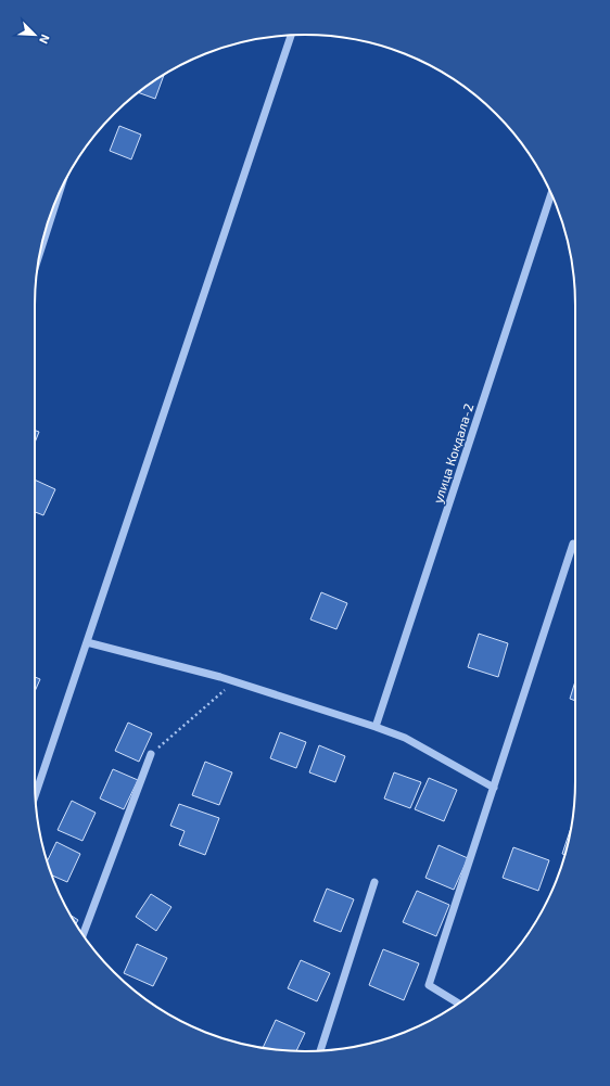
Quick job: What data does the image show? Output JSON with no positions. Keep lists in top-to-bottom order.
{
  "streets": {
    "street": ["улица Кокдала-2"]
  },
  "north": "bottom right"
}
